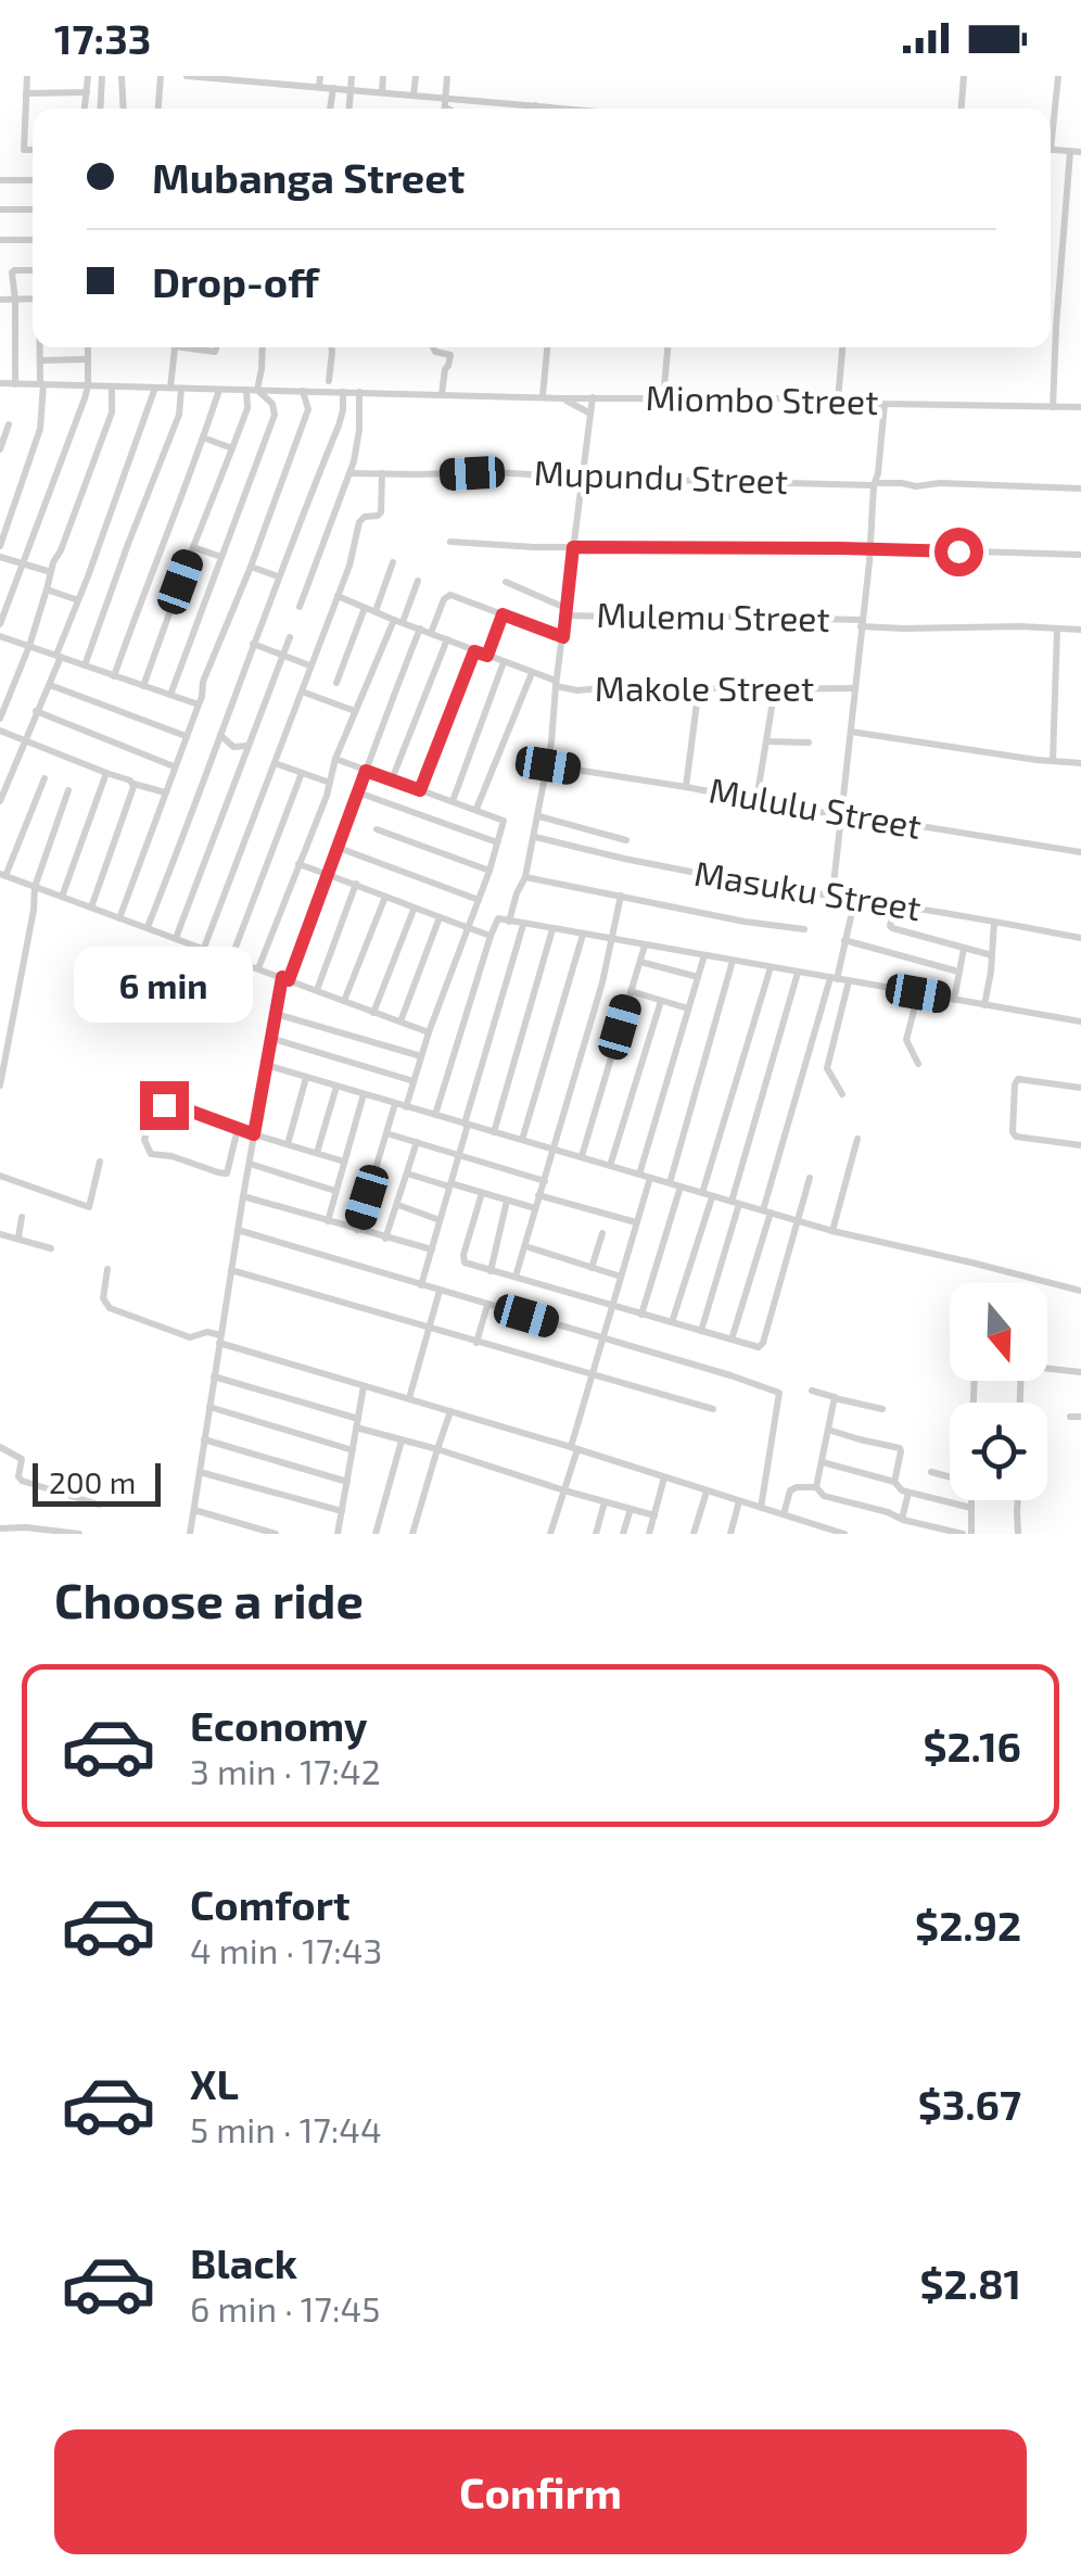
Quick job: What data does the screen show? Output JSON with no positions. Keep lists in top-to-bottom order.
{
  "streets": {
    "street": [
      "Miombo Street",
      "Mupundu Street",
      "Mulemu Street",
      "Makole Street",
      "Mululu Street",
      "Masuku Street"
    ]
  },
  "scale_bar": "200 m",
  "north": "bottom",
  "page": {
    "status": "17:33",
    "banner": ["Mubanga Street", "Drop-off"],
    "bubble": "6 min",
    "scale": "200 m",
    "heading": "Choose a ride",
    "list": [
      {
        "name": "Economy",
        "note": "3 min · 17:42",
        "value": "$2.16"
      },
      {
        "name": "Comfort",
        "note": "4 min · 17:43",
        "value": "$2.92"
      },
      {
        "name": "XL",
        "note": "5 min · 17:44",
        "value": "$3.67"
      },
      {
        "name": "Black",
        "note": "6 min · 17:45",
        "value": "$2.81"
      }
    ],
    "buttons": "Confirm"
  }
}
